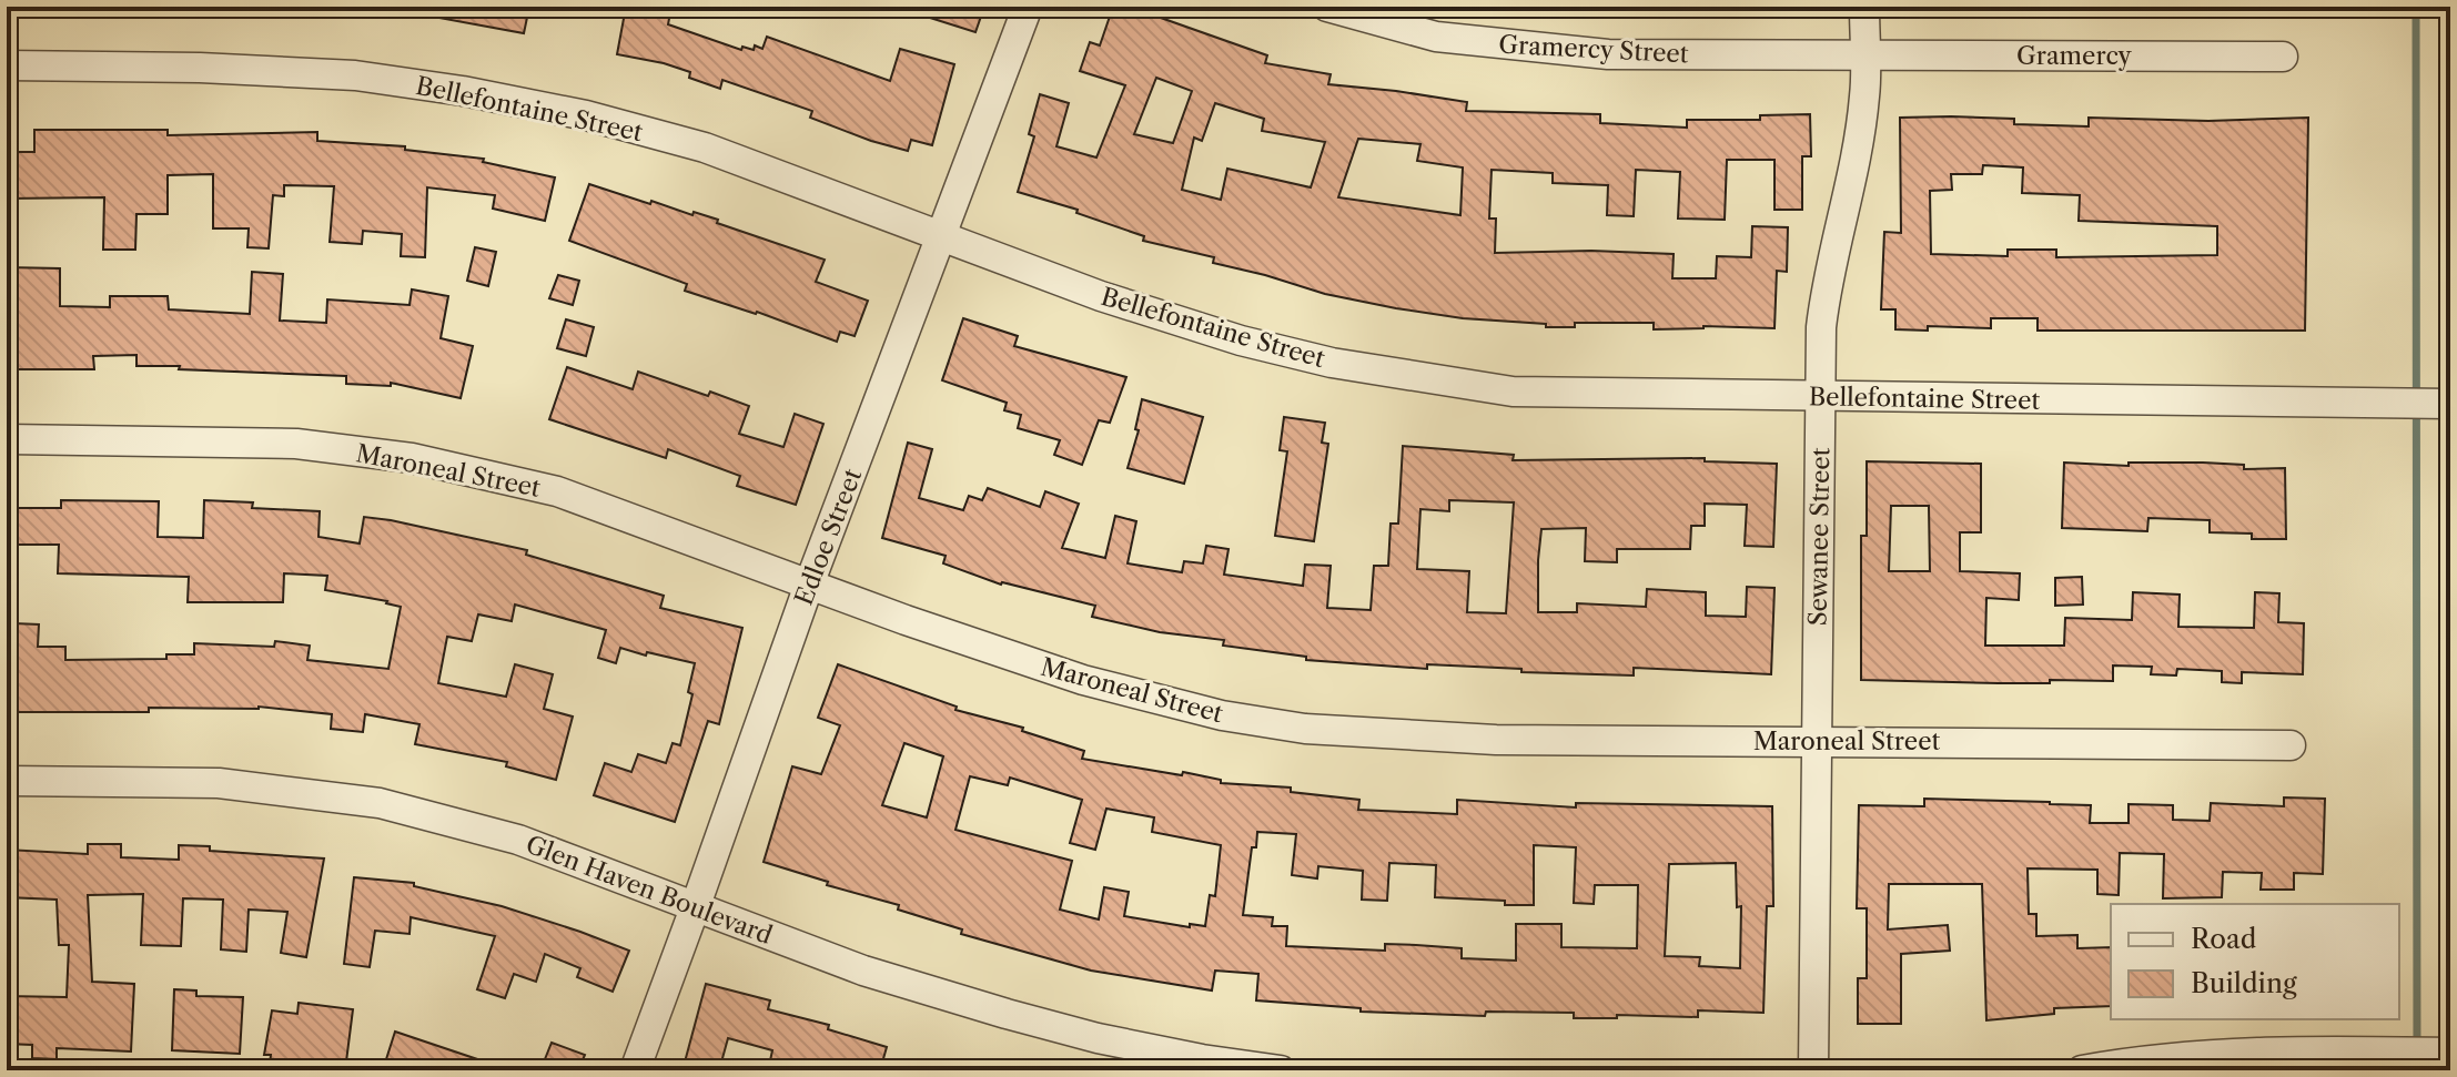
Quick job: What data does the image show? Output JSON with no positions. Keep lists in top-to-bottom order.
{
  "streets": {
    "street": [
      "Gramercy Street",
      "Gramercy",
      "Bellefontaine Street",
      "Maroneal Street",
      "Edloe Street",
      "Sewanee Street",
      "Glen Haven Boulevard"
    ]
  },
  "crossings": [
    ["Gramercy Street", "Gramercy"],
    ["Gramercy Street", "Sewanee Street"],
    ["Gramercy", "Sewanee Street"],
    ["Bellefontaine Street", "Edloe Street"],
    ["Bellefontaine Street", "Sewanee Street"],
    ["Maroneal Street", "Edloe Street"],
    ["Maroneal Street", "Sewanee Street"],
    ["Edloe Street", "Glen Haven Boulevard"]
  ],
  "legend": ["Road", "Building"]
}
